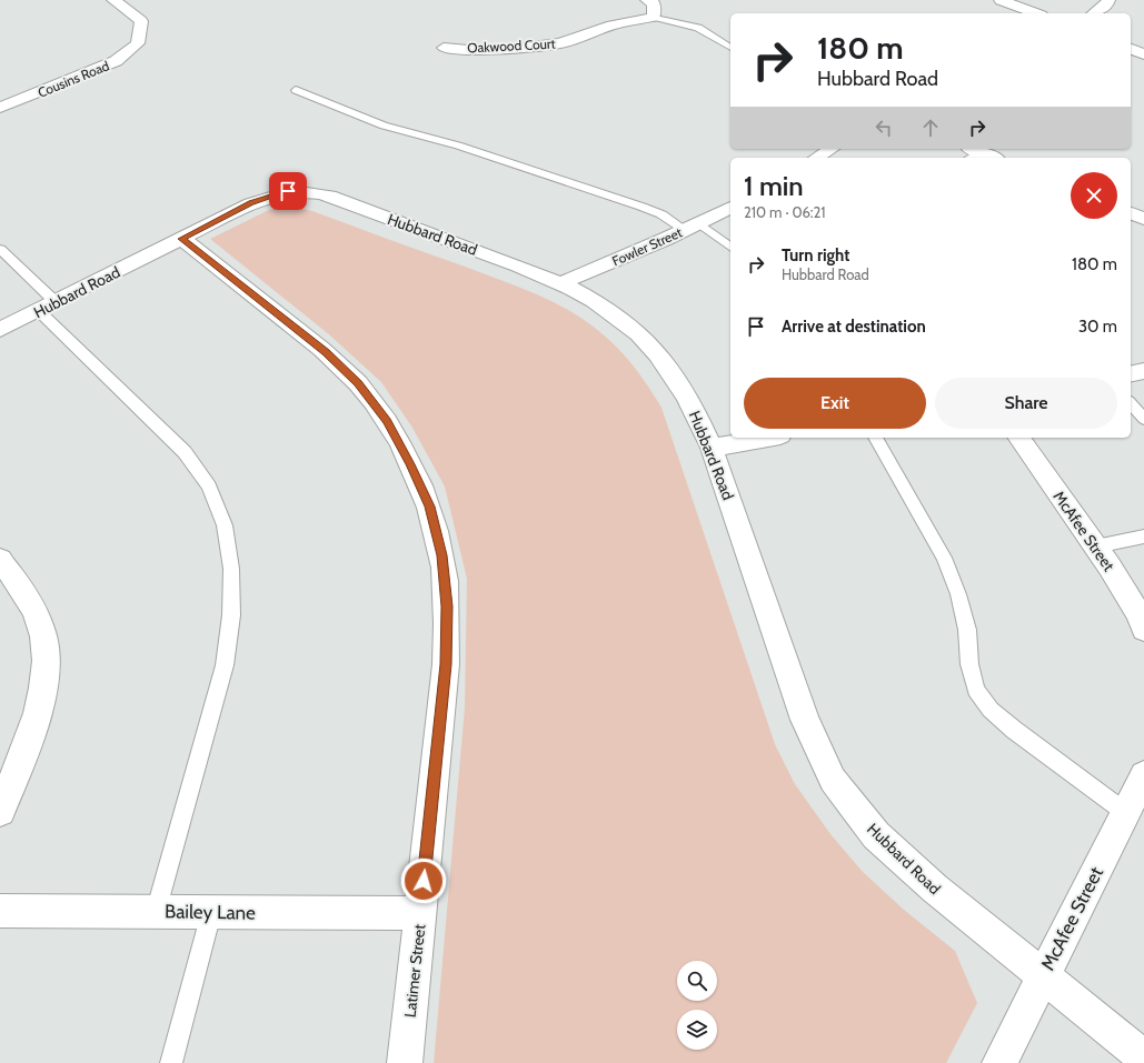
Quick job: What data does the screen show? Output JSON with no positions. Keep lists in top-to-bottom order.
{
  "streets": {
    "street": [
      "Oakwood Court",
      "Cousins Road",
      "Hubbard Road",
      "Fowler Street",
      "McAfee Street",
      "Bailey Lane",
      "Latimer Street"
    ]
  },
  "crossings": [
    ["Hubbard Road", "Fowler Street"],
    ["Hubbard Road", "McAfee Street"],
    ["Hubbard Road", "Latimer Street"],
    ["Bailey Lane", "Latimer Street"]
  ],
  "page": {
    "turn": ["180 m", "Hubbard Road"],
    "heading": ["1 min", "210 m · 06:21"],
    "list": [
      {
        "name": "Turn right",
        "note": "Hubbard Road",
        "value": "180 m"
      },
      {
        "name": "Arrive at destination",
        "value": "30 m"
      }
    ],
    "buttons": ["Exit", "Share"]
  }
}
